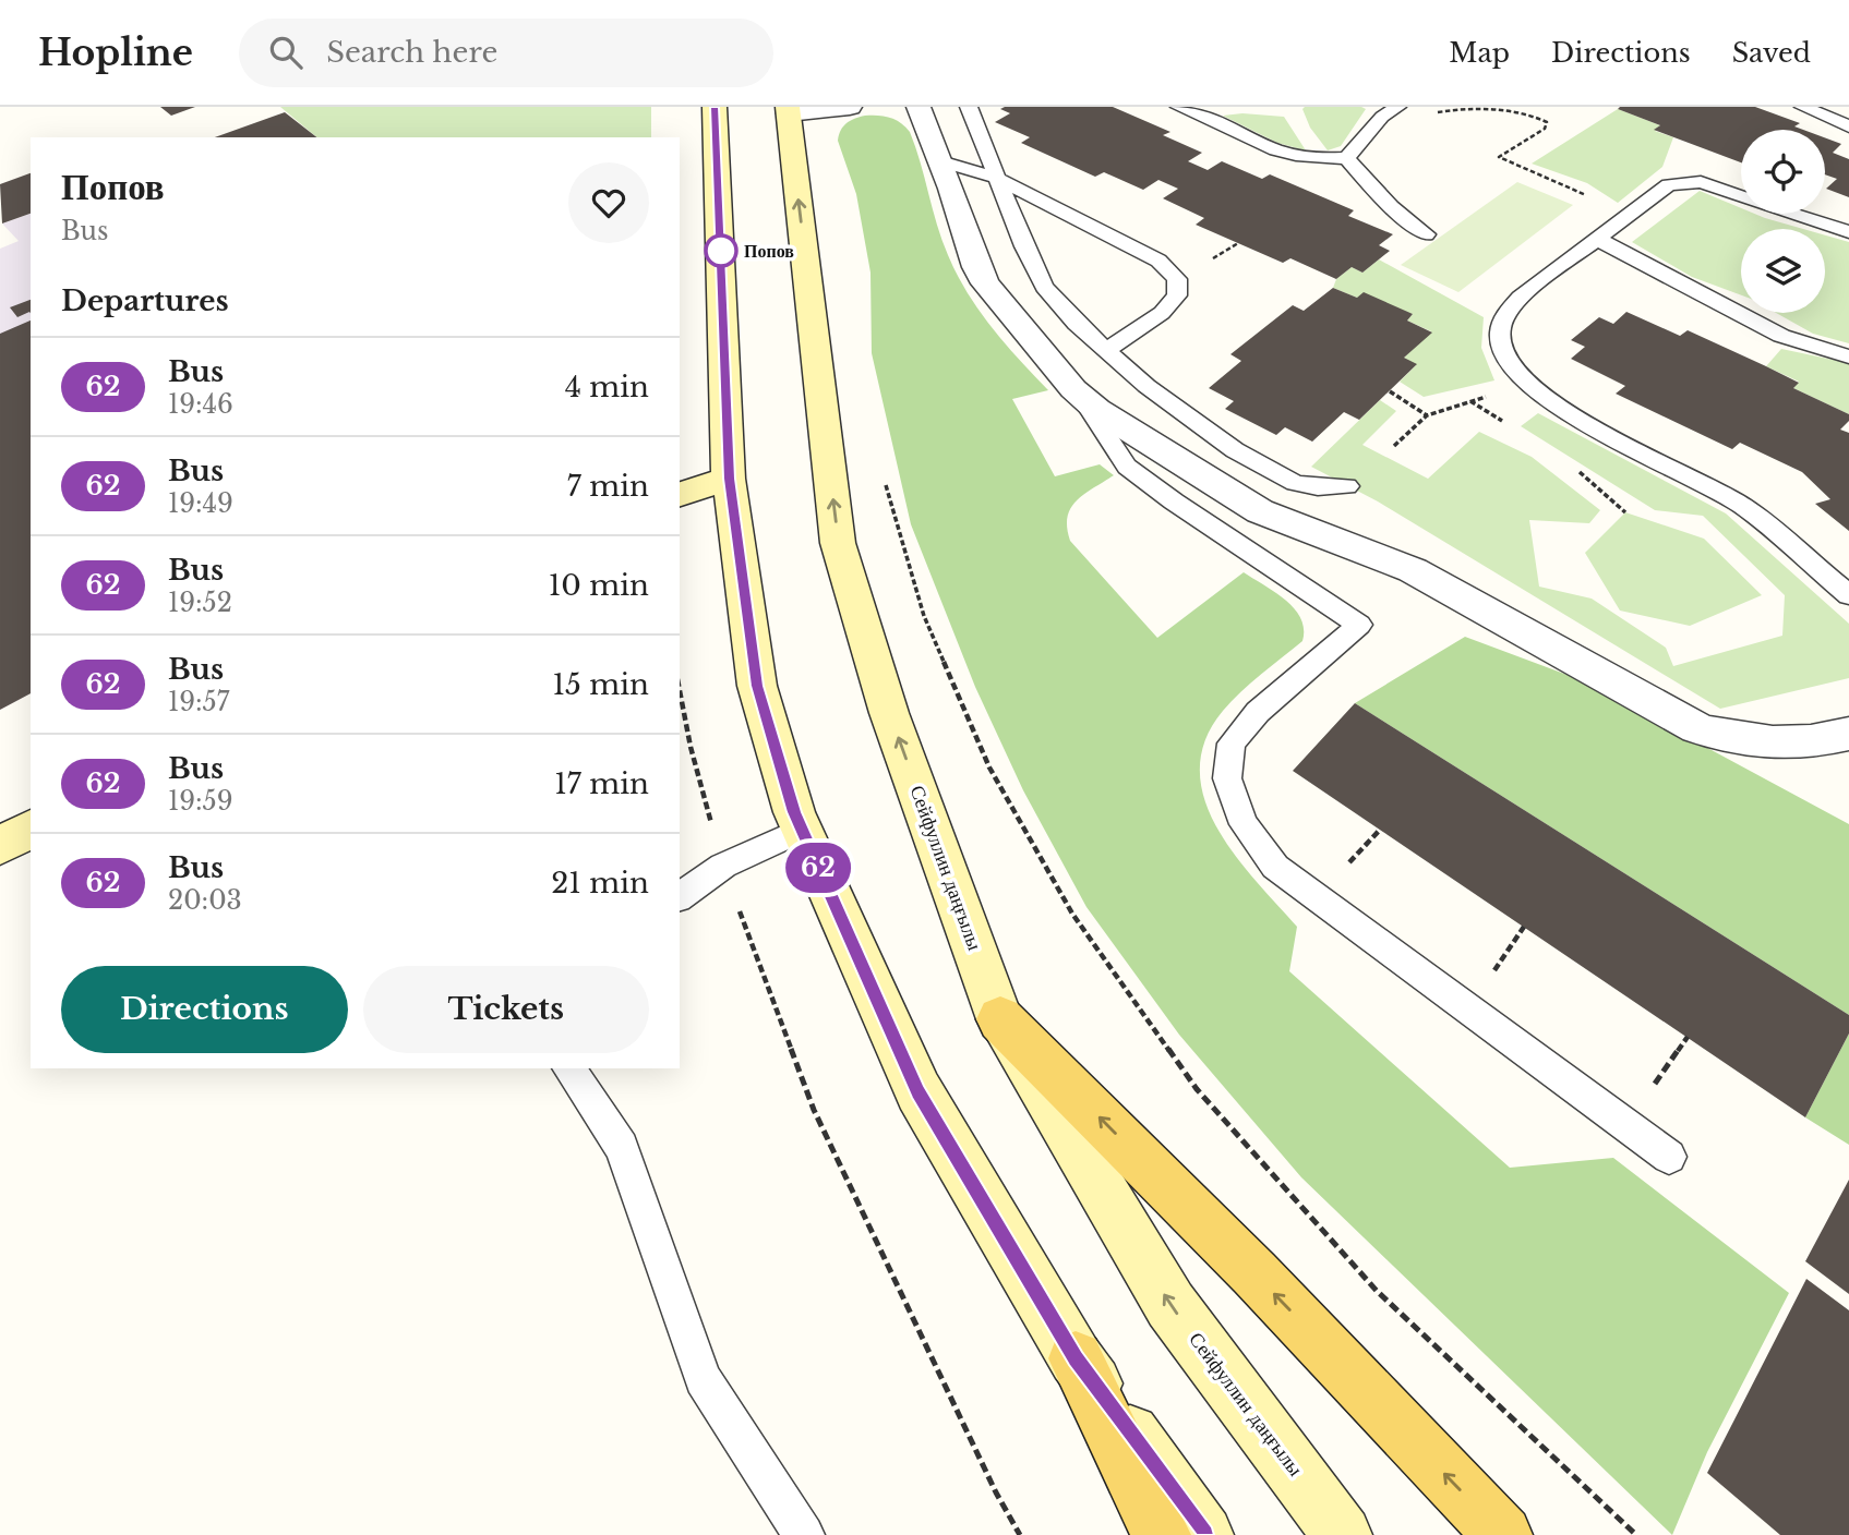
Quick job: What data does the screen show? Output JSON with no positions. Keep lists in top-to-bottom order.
{
  "streets": {
    "main road": ["Сейфуллин даңғылы"]
  },
  "places": ["Попов"],
  "lines": ["bus line 62"],
  "page": {
    "header": "Hopline",
    "search": "Search here",
    "nav": ["Map", "Directions", "Saved"],
    "on_map": "62",
    "heading": [
      ["Попов", "Bus"],
      "Departures"
    ],
    "list": [
      {
        "mark": "62",
        "name": "Bus",
        "note": "19:46",
        "value": "4 min"
      },
      {
        "mark": "62",
        "name": "Bus",
        "note": "19:49",
        "value": "7 min"
      },
      {
        "mark": "62",
        "name": "Bus",
        "note": "19:52",
        "value": "10 min"
      },
      {
        "mark": "62",
        "name": "Bus",
        "note": "19:57",
        "value": "15 min"
      },
      {
        "mark": "62",
        "name": "Bus",
        "note": "19:59",
        "value": "17 min"
      },
      {
        "mark": "62",
        "name": "Bus",
        "note": "20:03",
        "value": "21 min"
      }
    ],
    "buttons": ["Directions", "Tickets"]
  }
}
